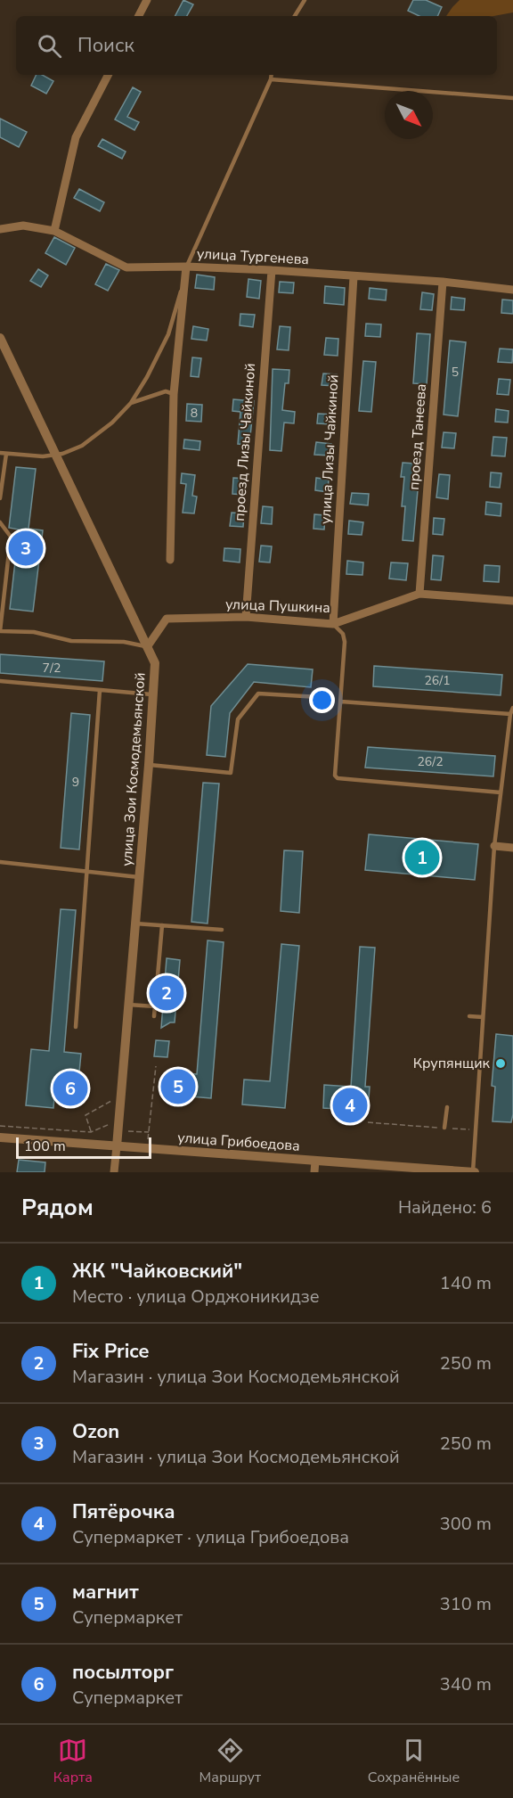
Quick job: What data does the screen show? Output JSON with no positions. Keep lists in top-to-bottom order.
{
  "streets": {
    "street": [
      "улица Тургенева",
      "проезд Танеева",
      "проезд Лизы Чайкиной",
      "улица Лизы Чайкиной",
      "улица Пушкина",
      "улица Зои Космодемьянской",
      "улица Грибоедова"
    ]
  },
  "crossings": [
    ["улица Тургенева", "проезд Танеева"],
    ["улица Тургенева", "проезд Лизы Чайкиной"],
    ["улица Тургенева", "улица Лизы Чайкиной"],
    ["проезд Танеева", "улица Пушкина"],
    ["проезд Лизы Чайкиной", "улица Пушкина"],
    ["улица Лизы Чайкиной", "улица Пушкина"],
    ["улица Пушкина", "улица Зои Космодемьянской"],
    ["улица Зои Космодемьянской", "улица Грибоедова"]
  ],
  "places": ["Крупянщик"],
  "house_numbers": [
    "5",
    "8",
    "7/2",
    "26/1",
    "26/2",
    "9"
  ],
  "scale_bar": "100 m",
  "north": "bottom right",
  "page": {
    "search": "Поиск",
    "pins": [
      "3",
      "1",
      "2",
      "5",
      "6",
      "4"
    ],
    "scale": "100 m",
    "heading": ["Рядом", "Найдено: 6"],
    "list": [
      {
        "mark": "1",
        "name": "ЖК \"Чайковский\"",
        "note": "Место · улица Орджоникидзе",
        "value": "140 m"
      },
      {
        "mark": "2",
        "name": "Fix Price",
        "note": "Магазин · улица Зои Космодемьянской",
        "value": "250 m"
      },
      {
        "mark": "3",
        "name": "Ozon",
        "note": "Магазин · улица Зои Космодемьянской",
        "value": "250 m"
      },
      {
        "mark": "4",
        "name": "Пятёрочка",
        "note": "Супермаркет · улица Грибоедова",
        "value": "300 m"
      },
      {
        "mark": "5",
        "name": "магнит",
        "note": "Супермаркет",
        "value": "310 m"
      },
      {
        "mark": "6",
        "name": "посылторг",
        "note": "Супермаркет",
        "value": "340 m"
      }
    ],
    "nav": ["Карта", "Маршрут", "Сохранённые"]
  }
}
